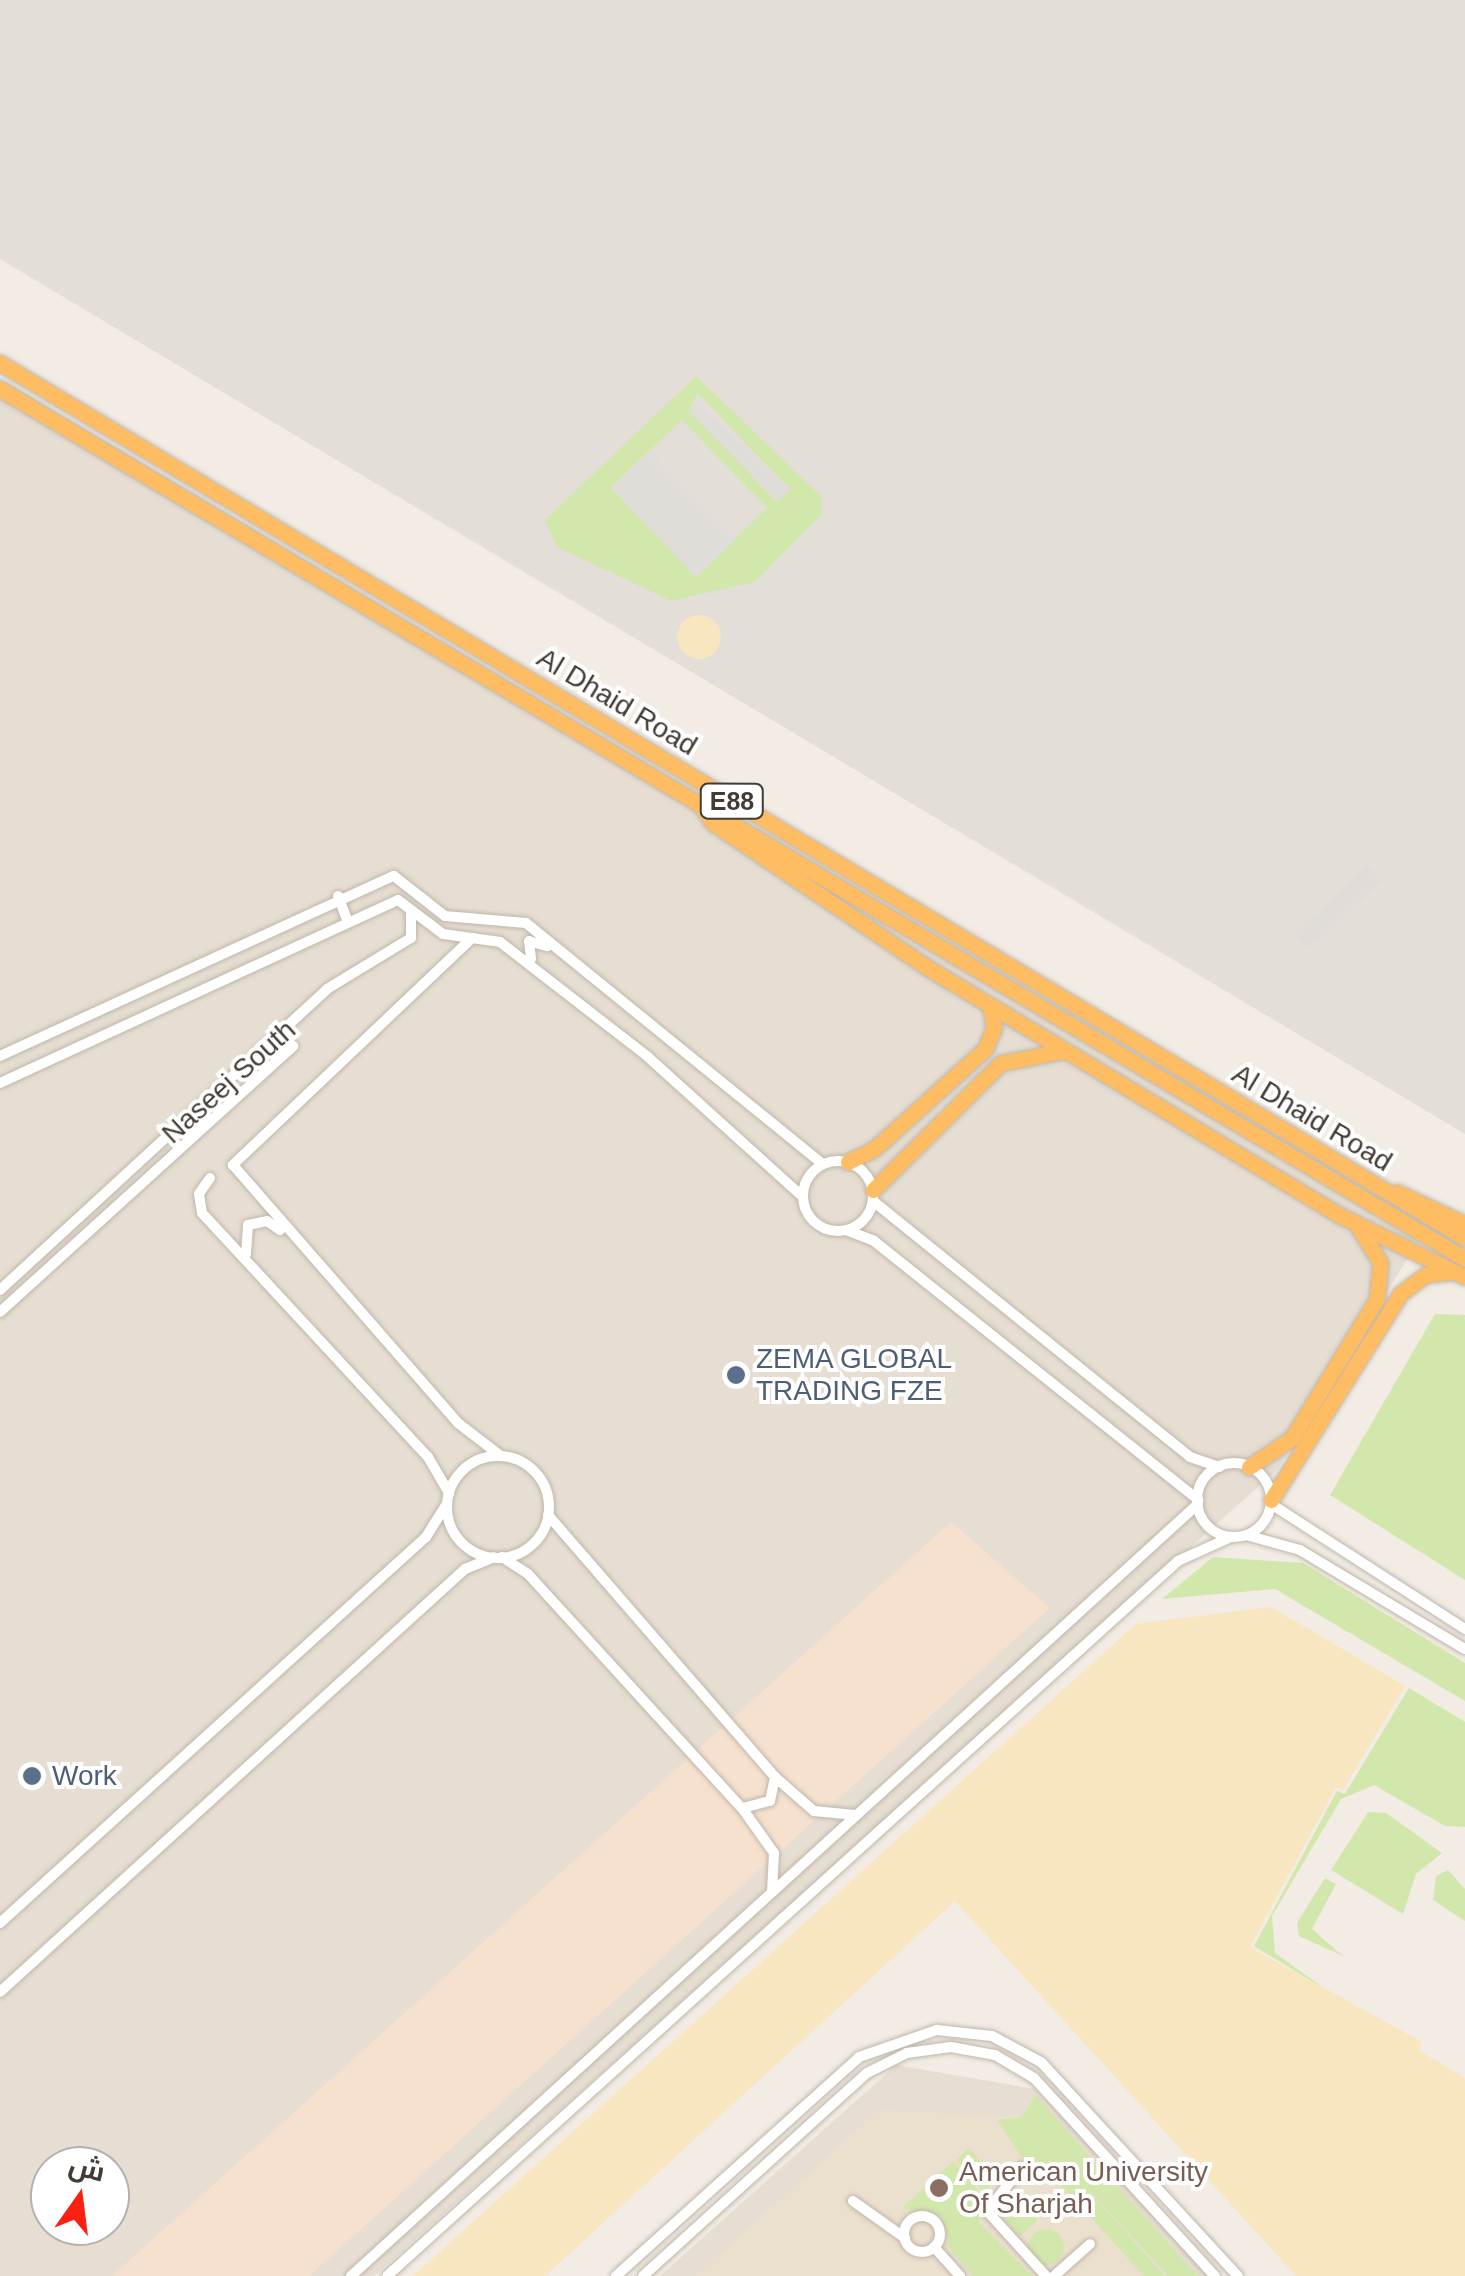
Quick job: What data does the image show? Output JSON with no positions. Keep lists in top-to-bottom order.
{
  "streets": {
    "highway": ["Al Dhaid Road", "E88"],
    "street": ["Naseej South"]
  },
  "places": ["ZEMA GLOBAL TRADING FZE", "Work", "American University Of Sharjah"],
  "north": "top"
}
